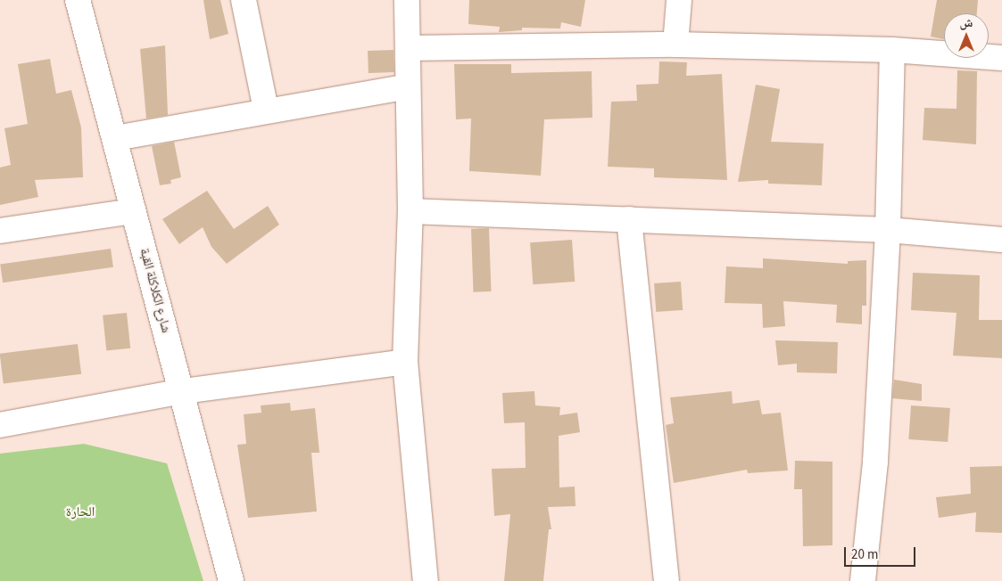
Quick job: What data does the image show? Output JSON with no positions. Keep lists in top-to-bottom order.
{
  "streets": {
    "street": ["شارع الكلاكلة القبة"]
  },
  "parks": ["الحارة"],
  "scale_bar": "20 m",
  "north": "top"
}
